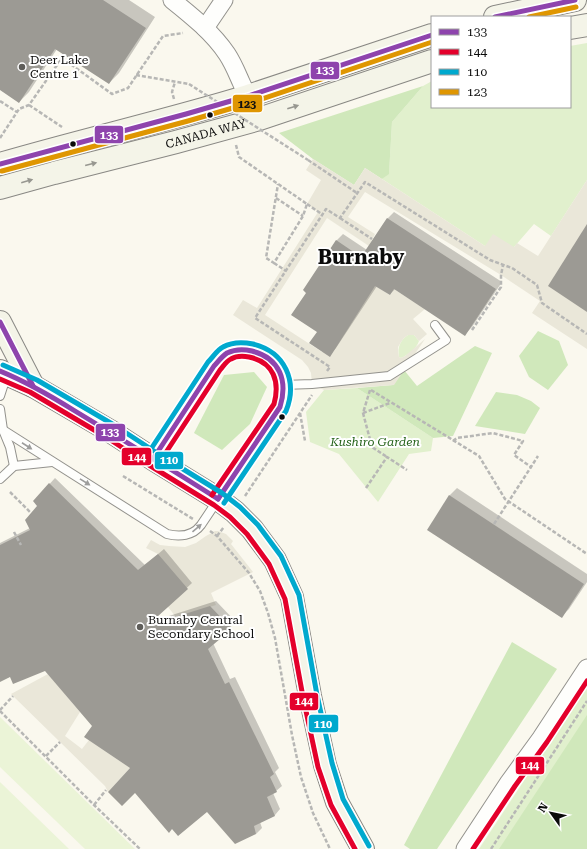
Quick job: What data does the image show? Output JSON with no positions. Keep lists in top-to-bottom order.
{
  "streets": {
    "main road": ["CANADA WAY"]
  },
  "districts": ["Burnaby"],
  "parks": ["Kushiro Garden"],
  "places": ["Deer Lake Centre 1", "Burnaby Central Secondary School"],
  "lines": [
    "transit line 133",
    "transit line 123",
    "transit line 110",
    "transit line 144"
  ],
  "legend": [
    "133",
    "144",
    "110",
    "123"
  ],
  "north": "top left"
}
